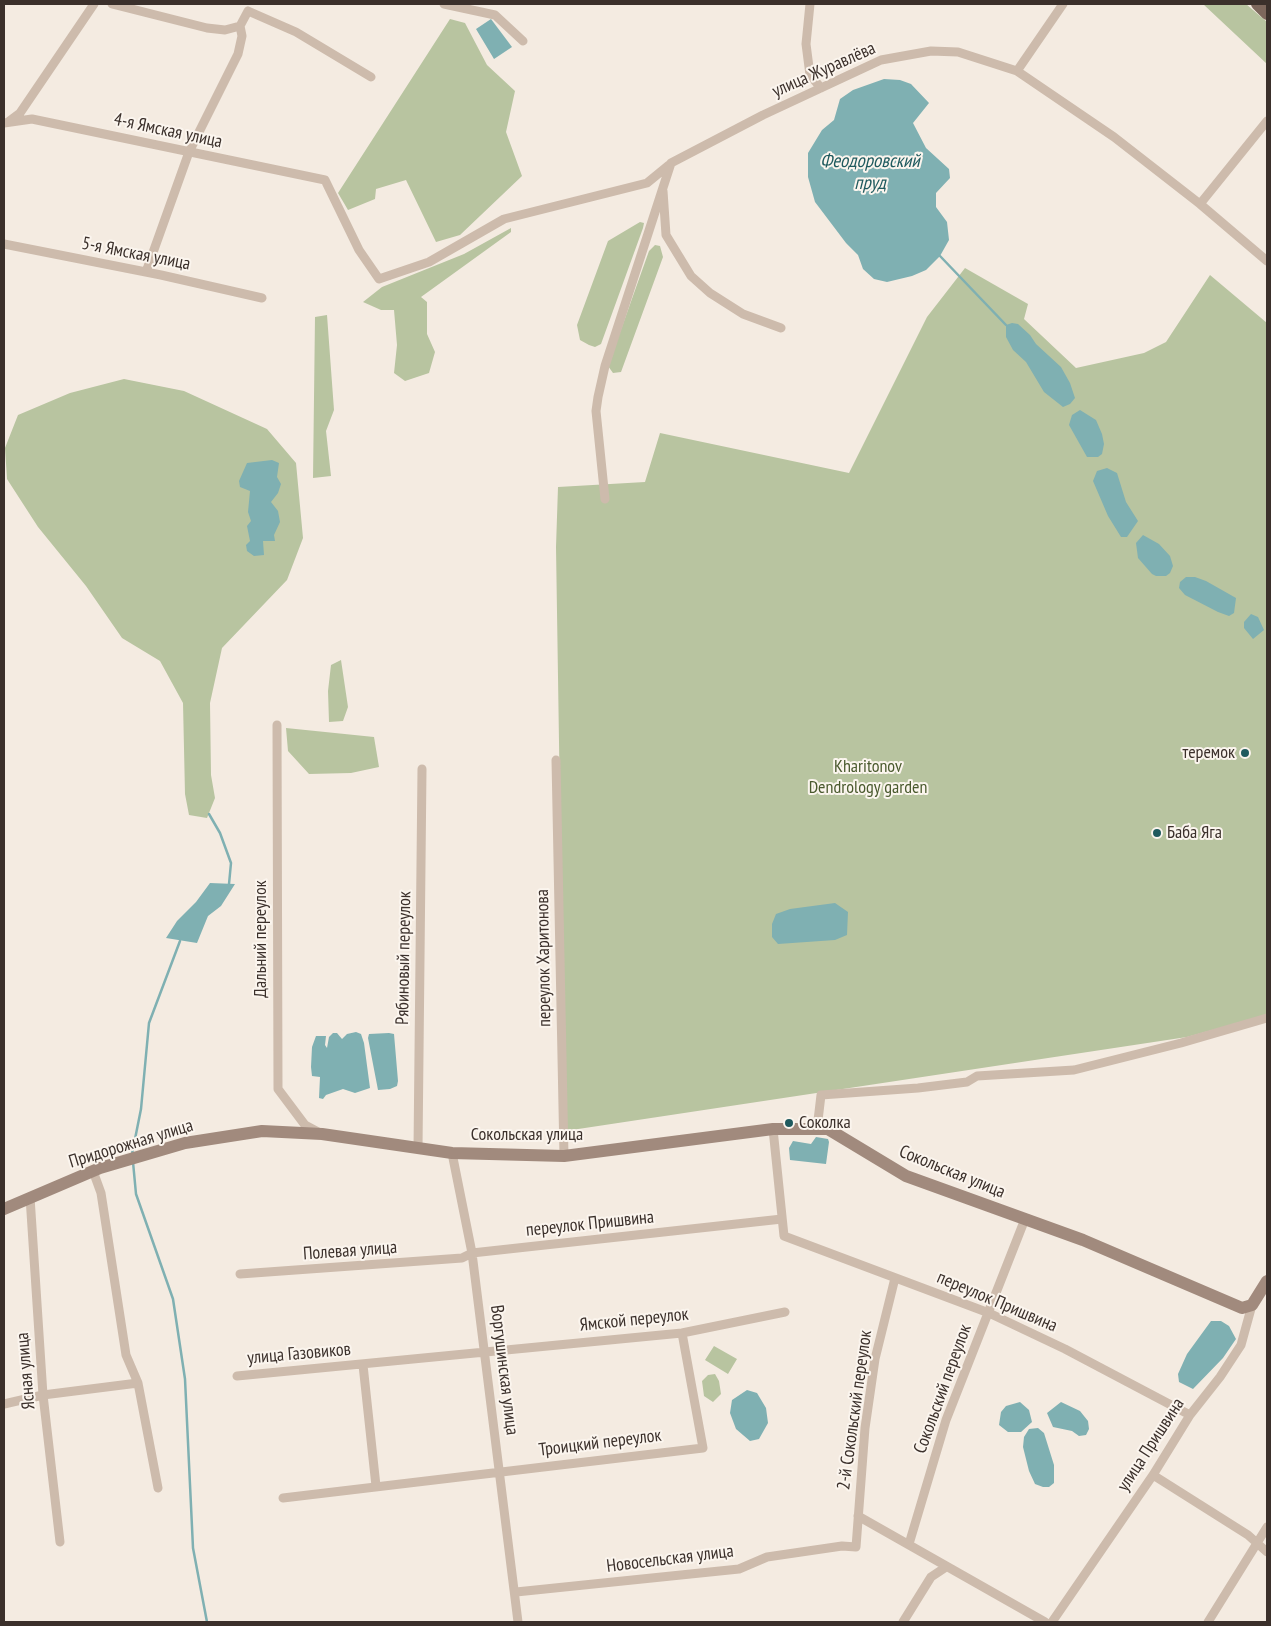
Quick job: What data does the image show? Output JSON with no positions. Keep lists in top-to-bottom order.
{
  "streets": {
    "street": [
      "улица Журавлёва",
      "4-я Ямская улица",
      "5-я Ямская улица",
      "Дальний переулок",
      "Рябиновый переулок",
      "переулок Харитонова",
      "Сокольская улица",
      "Придорожная улица",
      "переулок Пришвина",
      "Полевая улица",
      "Ямской переулок",
      "улица Газовиков",
      "Воргушинская улица",
      "Ясная улица",
      "Сокольский переулок",
      "2-й Сокольский переулок",
      "Троицкий переулок",
      "улица Пришвина",
      "Новосельская улица"
    ]
  },
  "crossings": [
    ["улица Журавлёва", "4-я Ямская улица"],
    ["Дальний переулок", "Придорожная улица"],
    ["Рябиновый переулок", "Придорожная улица"],
    ["переулок Харитонова", "Сокольская улица"],
    ["Сокольская улица", "Придорожная улица"],
    ["Сокольская улица", "Воргушинская улица"],
    ["Сокольская улица", "Сокольский переулок"],
    ["Сокольская улица", "улица Пришвина"],
    ["Придорожная улица", "Воргушинская улица"],
    ["Придорожная улица", "Ясная улица"],
    ["переулок Пришвина", "Полевая улица"],
    ["переулок Пришвина", "Воргушинская улица"],
    ["переулок Пришвина", "Сокольский переулок"],
    ["переулок Пришвина", "2-й Сокольский переулок"],
    ["переулок Пришвина", "улица Пришвина"],
    ["Ямской переулок", "улица Газовиков"],
    ["Ямской переулок", "Воргушинская улица"],
    ["Ямской переулок", "Троицкий переулок"],
    ["Воргушинская улица", "Троицкий переулок"],
    ["Воргушинская улица", "Новосельская улица"],
    ["2-й Сокольский переулок", "Новосельская улица"]
  ],
  "water": ["Феодоровский пруд"],
  "parks": ["Kharitonov Dendrology garden"],
  "places": ["теремок", "Баба Яга", "Соколка"]
}
